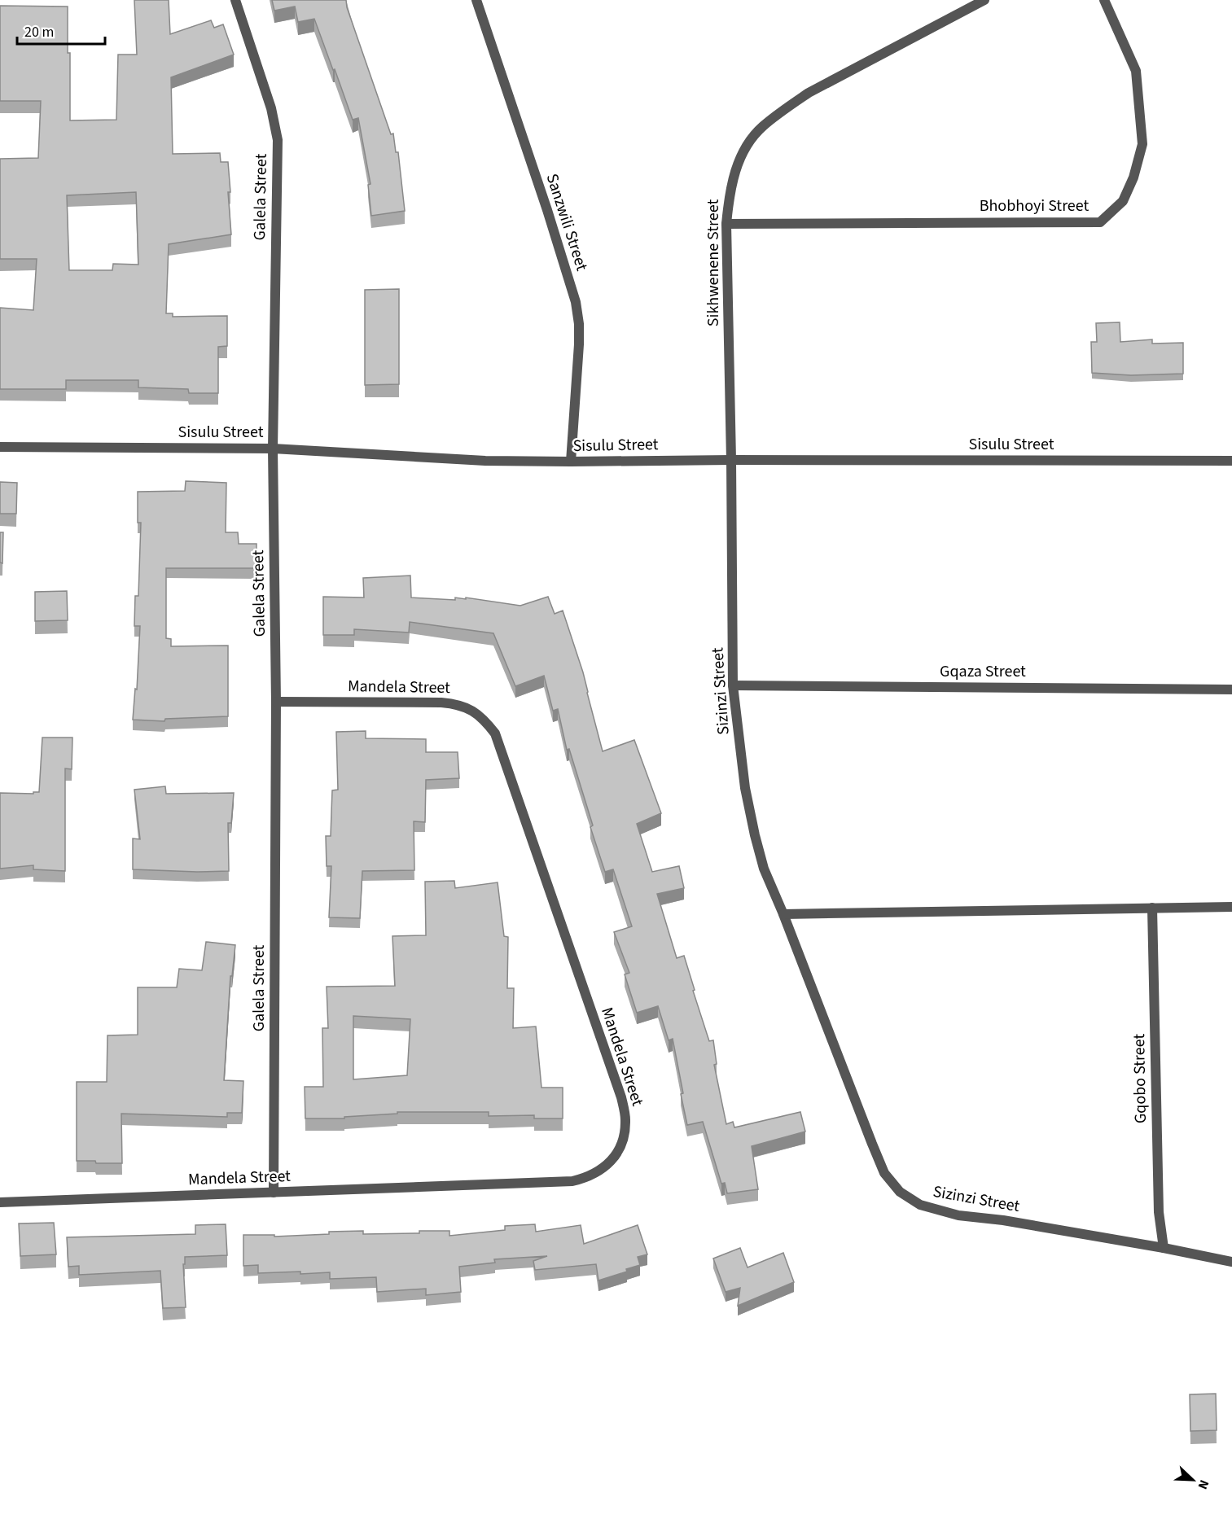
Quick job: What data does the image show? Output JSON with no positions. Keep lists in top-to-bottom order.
{
  "streets": {
    "street": [
      "Galela Street",
      "Bhobhoyi Street",
      "Sanzwili Street",
      "Sikhwenene Street",
      "Sisulu Street",
      "Gqaza Street",
      "Mandela Street",
      "Sizinzi Street",
      "Gqobo Street"
    ]
  },
  "crossings": [
    ["Galela Street", "Sisulu Street"],
    ["Galela Street", "Mandela Street"],
    ["Bhobhoyi Street", "Sikhwenene Street"],
    ["Sanzwili Street", "Sisulu Street"],
    ["Sikhwenene Street", "Sisulu Street"],
    ["Sikhwenene Street", "Sizinzi Street"],
    ["Sisulu Street", "Sizinzi Street"],
    ["Gqaza Street", "Sizinzi Street"],
    ["Sizinzi Street", "Gqobo Street"]
  ],
  "scale_bar": "20 m",
  "north": "bottom right"
}
